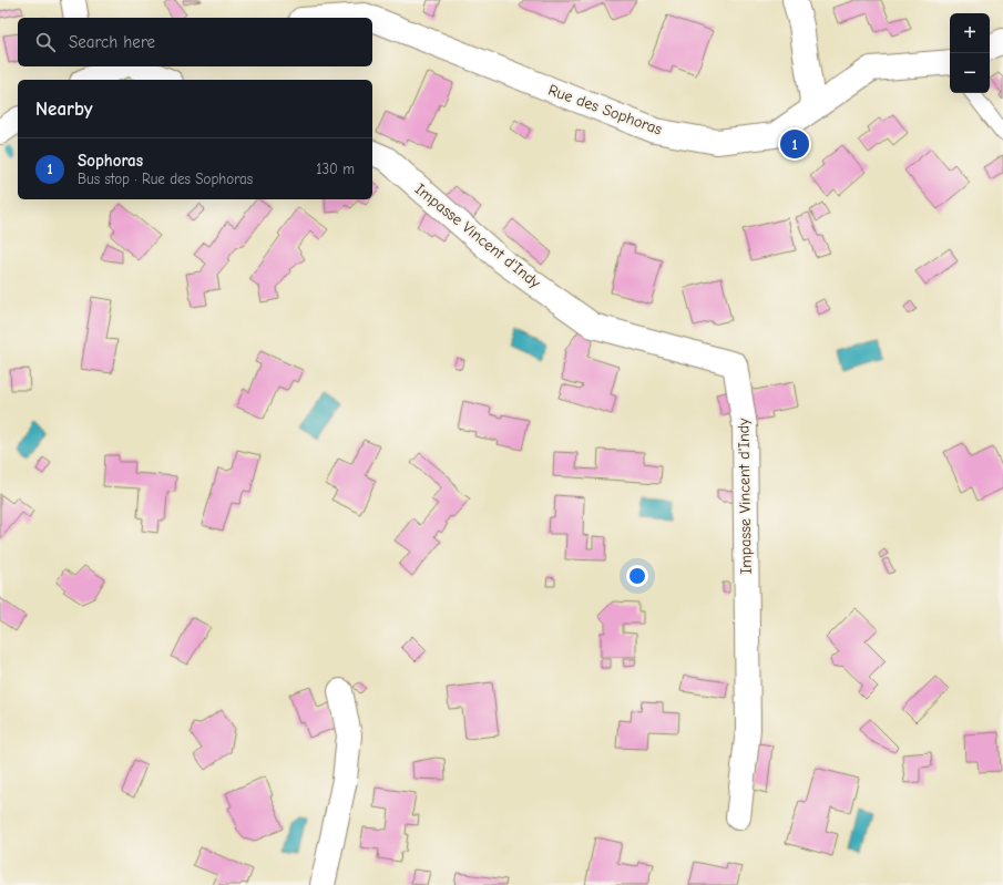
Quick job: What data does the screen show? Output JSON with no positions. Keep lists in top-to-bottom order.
{
  "streets": {
    "street": ["Rue des Sophoras", "Impasse Vincent d'Indy"]
  },
  "page": {
    "map_buttons": ["+", "−"],
    "search": "Search here",
    "heading": "Nearby",
    "pins": "1",
    "list": [
      {
        "mark": "1",
        "name": "Sophoras",
        "note": "Bus stop · Rue des Sophoras",
        "value": "130 m"
      }
    ]
  }
}
